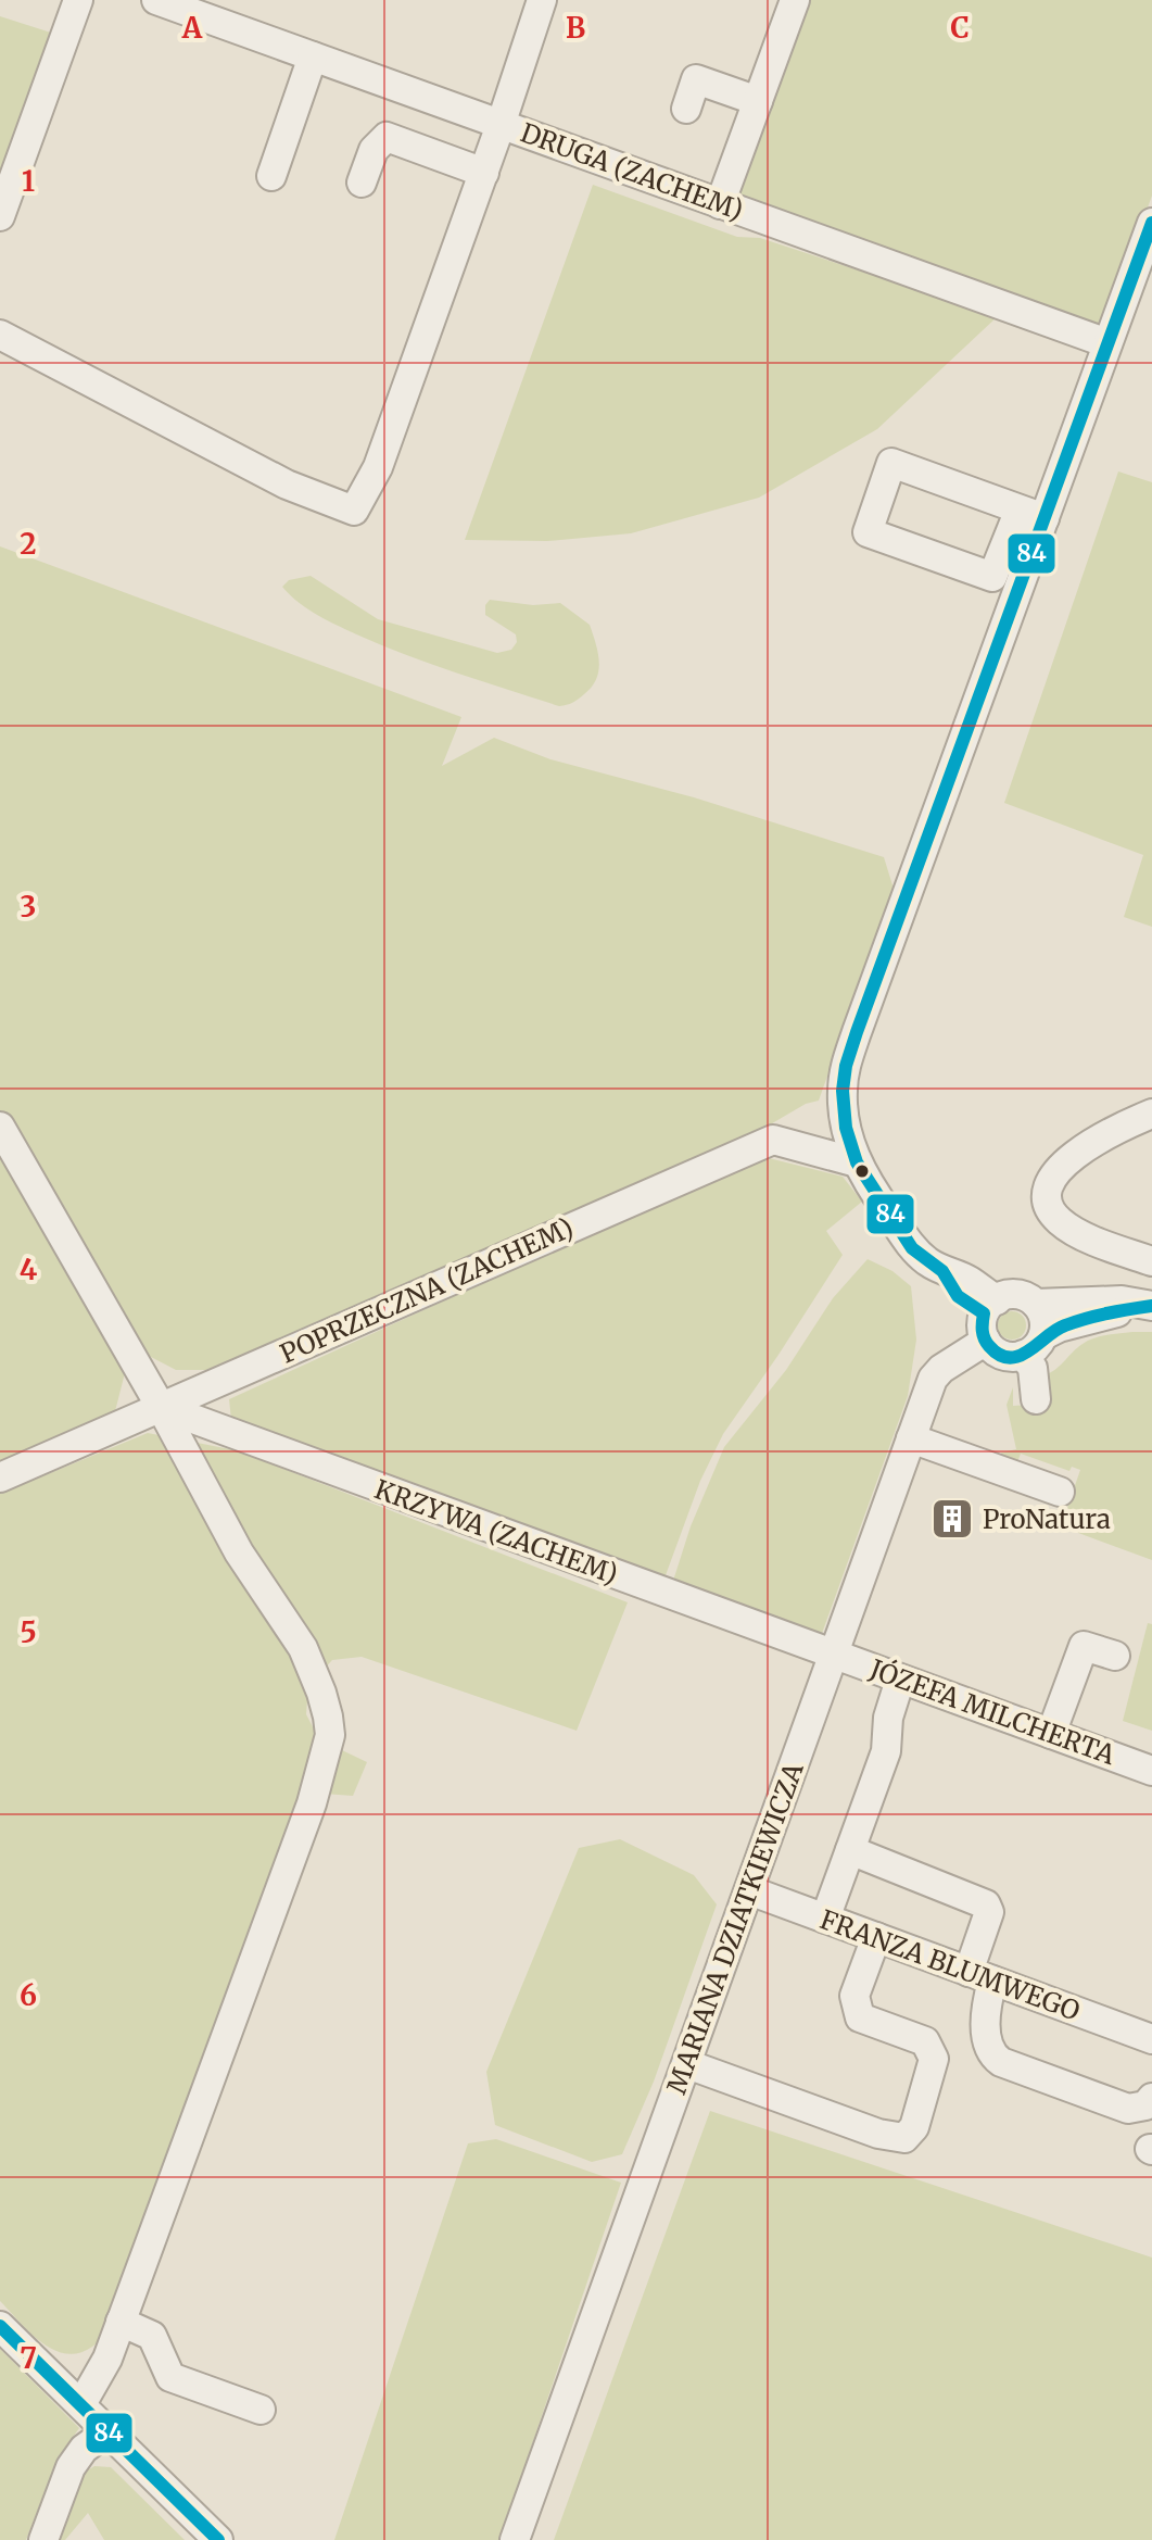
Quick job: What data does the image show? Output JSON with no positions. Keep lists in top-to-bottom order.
{
  "streets": {
    "street": [
      "DRUGA (ZACHEM)",
      "POPRZECZNA (ZACHEM)",
      "KRZYWA (ZACHEM)",
      "JÓZEFA MILCHERTA",
      "MARIANA DZIATKIEWICZA",
      "FRANZA BLUMWEGO"
    ]
  },
  "crossings": [
    ["POPRZECZNA (ZACHEM)", "KRZYWA (ZACHEM)"],
    ["KRZYWA (ZACHEM)", "JÓZEFA MILCHERTA"],
    ["KRZYWA (ZACHEM)", "MARIANA DZIATKIEWICZA"],
    ["JÓZEFA MILCHERTA", "MARIANA DZIATKIEWICZA"],
    ["MARIANA DZIATKIEWICZA", "FRANZA BLUMWEGO"]
  ],
  "places": {
    "building": ["ProNatura"]
  },
  "lines": ["transit line 84"],
  "grid": {
    "columns": ["A", "B", "C"],
    "rows": [
      "1",
      "2",
      "3",
      "4",
      "5",
      "6",
      "7"
    ]
  }
}
